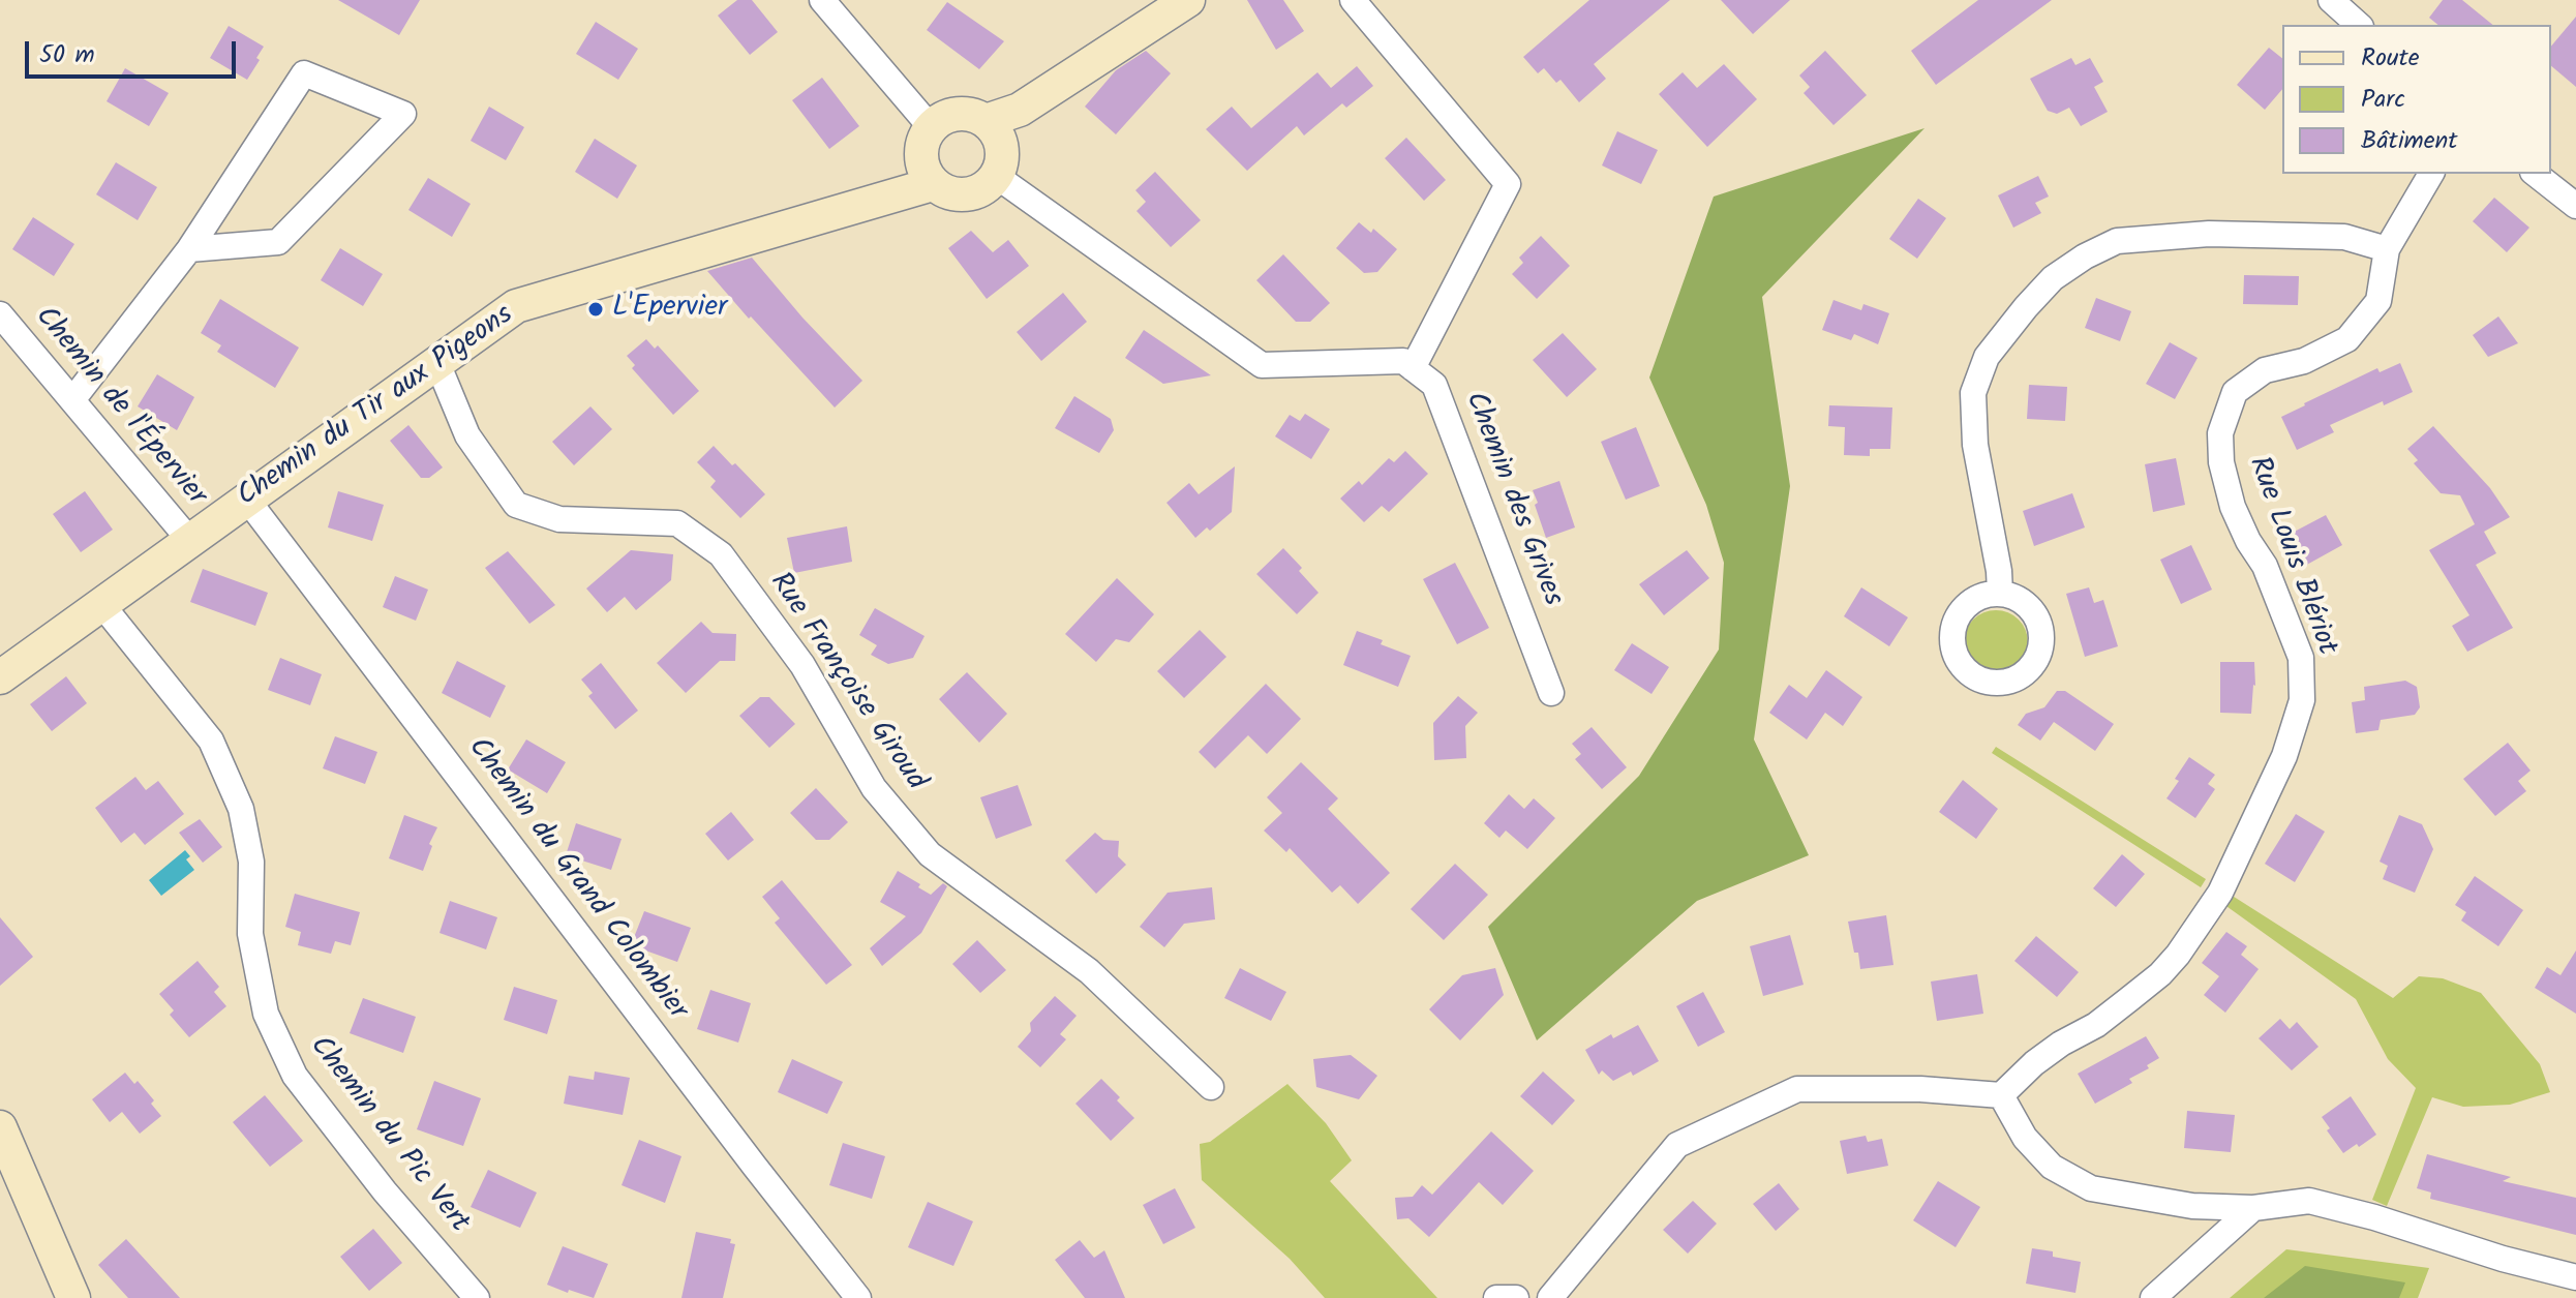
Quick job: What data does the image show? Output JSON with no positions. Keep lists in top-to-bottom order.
{
  "streets": {
    "street": [
      "Chemin de l'Épervier",
      "Chemin du Tir aux Pigeons",
      "Chemin des Grives",
      "Rue Louis Blériot",
      "Rue Françoise Giroud",
      "Chemin du Grand Colombier",
      "Chemin du Pic Vert"
    ]
  },
  "crossings": [
    ["Chemin de l'Épervier", "Chemin du Tir aux Pigeons"],
    ["Chemin du Tir aux Pigeons", "Rue Françoise Giroud"],
    ["Chemin du Tir aux Pigeons", "Chemin du Grand Colombier"],
    ["Chemin du Tir aux Pigeons", "Chemin du Pic Vert"]
  ],
  "places": ["L'Epervier"],
  "legend": ["Route", "Parc", "Bâtiment"],
  "scale_bar": "50 m"
}
